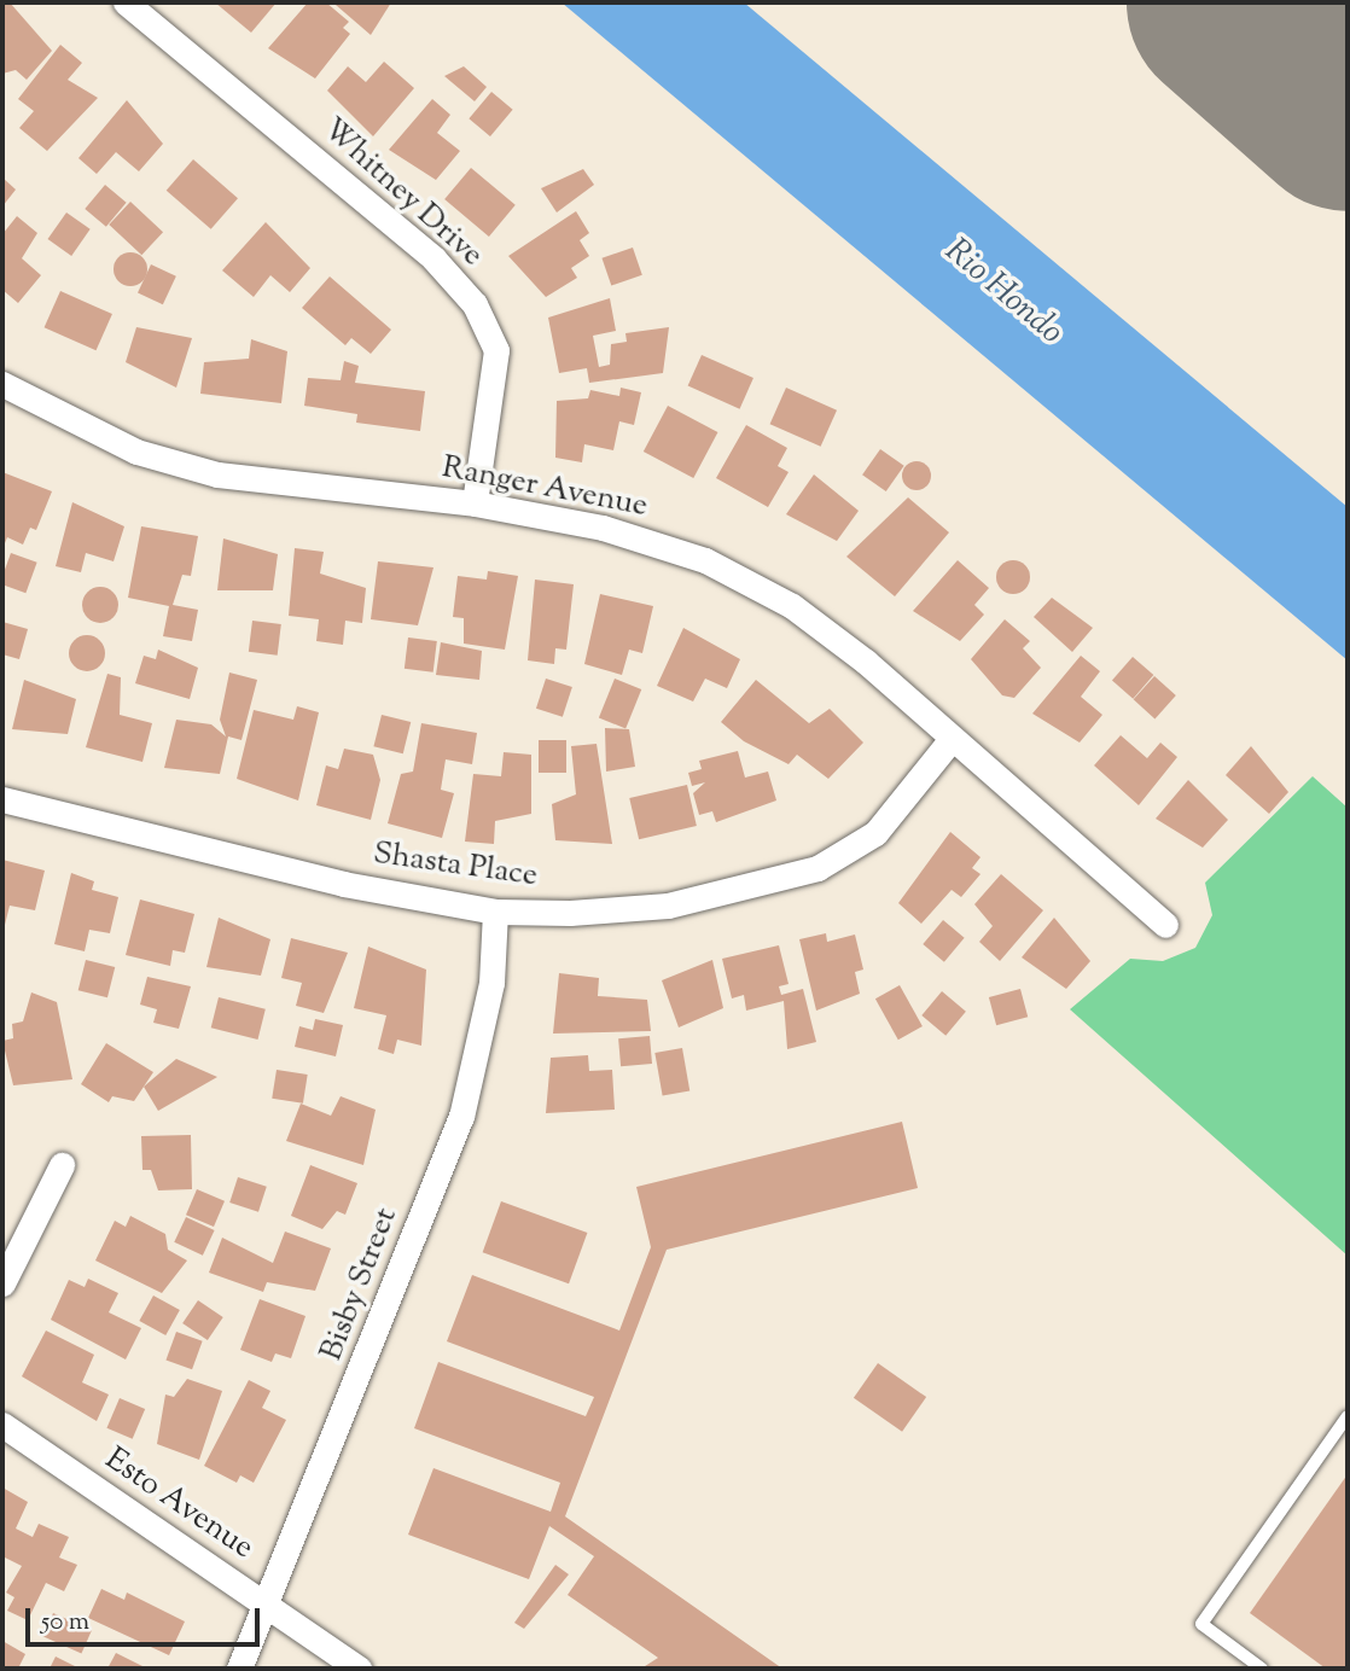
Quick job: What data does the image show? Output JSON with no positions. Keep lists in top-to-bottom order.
{
  "streets": {
    "street": [
      "Whitney Drive",
      "Ranger Avenue",
      "Shasta Place",
      "Bisby Street",
      "Esto Avenue"
    ]
  },
  "crossings": [
    ["Whitney Drive", "Ranger Avenue"],
    ["Ranger Avenue", "Shasta Place"],
    ["Shasta Place", "Bisby Street"],
    ["Bisby Street", "Esto Avenue"]
  ],
  "water": ["Rio Hondo"],
  "scale_bar": "50 m"
}
